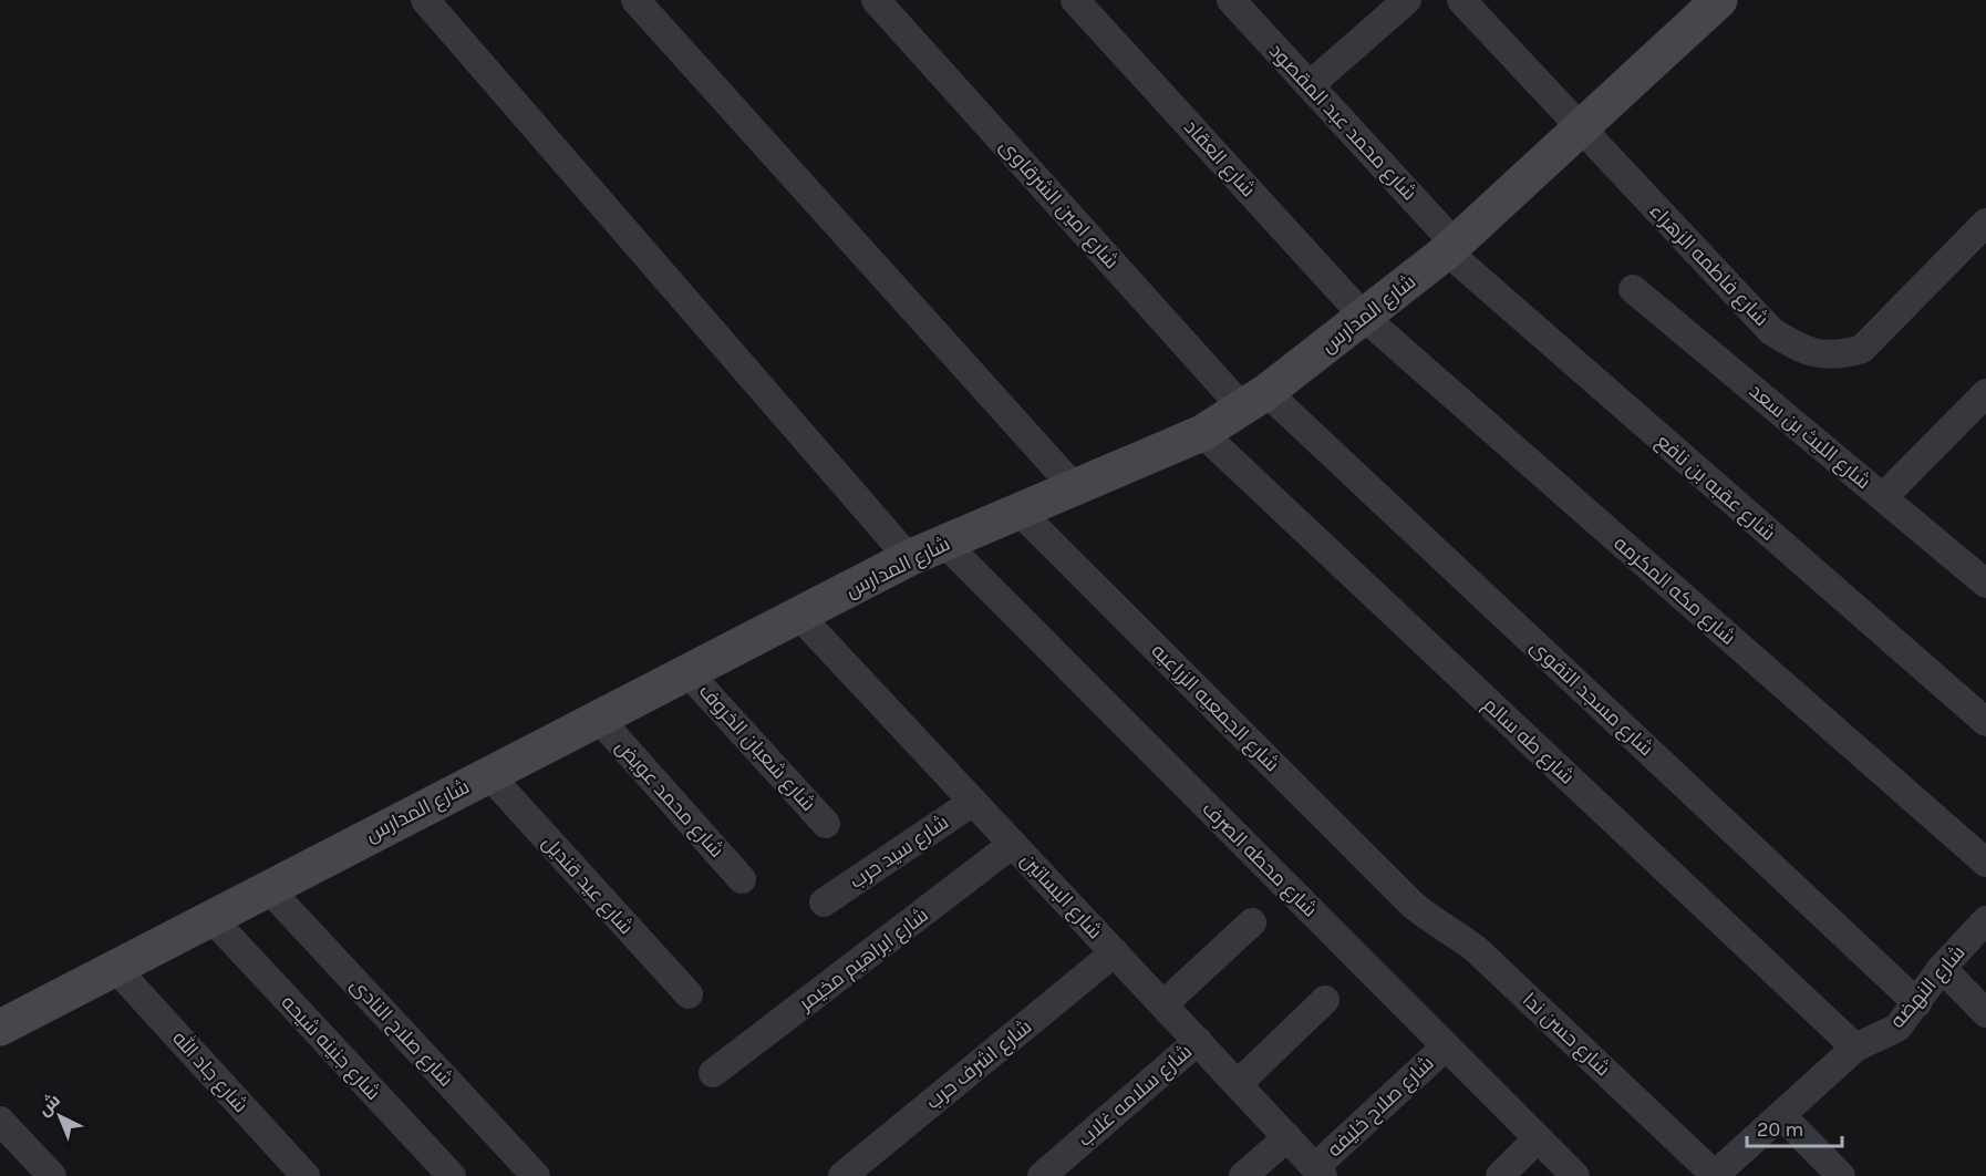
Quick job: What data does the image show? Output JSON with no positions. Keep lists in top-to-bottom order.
{
  "streets": {
    "street": [
      "شارع محمد عبد المقصود",
      "شارع العقاد",
      "شارع امين الشرقاوى",
      "شارع فاطمه الزهراء",
      "شارع المدارس",
      "شارع الليث بن سعد",
      "شارع عقبه بن نافع",
      "شارع مكه المكرمه",
      "شارع مسجد التقوى",
      "شارع الجمعيه الزراعيه",
      "شارع طه سالم",
      "شارع شعبان الخروف",
      "شارع محمد عويض",
      "شارع سيد حرب",
      "شارع محطه الصرف",
      "شارع عيد قنديل",
      "شارع البساتين",
      "شارع ابراهيم مخيمر",
      "شارع النهضه",
      "شارع صلاح النادى",
      "شارع حسن ندا",
      "شارع جنينه شيحه",
      "شارع اشرف حرب",
      "شارع جاد الله",
      "شارع سلامه غلاب",
      "شارع صلاح خليفه"
    ]
  },
  "crossings": [
    ["شارع محمد عبد المقصود", "شارع المدارس"],
    ["شارع محمد عبد المقصود", "شارع عقبه بن نافع"],
    ["شارع العقاد", "شارع المدارس"],
    ["شارع العقاد", "شارع مكه المكرمه"],
    ["شارع امين الشرقاوى", "شارع المدارس"],
    ["شارع امين الشرقاوى", "شارع مسجد التقوى"],
    ["شارع فاطمه الزهراء", "شارع المدارس"],
    ["شارع المدارس", "شارع عقبه بن نافع"],
    ["شارع المدارس", "شارع مكه المكرمه"],
    ["شارع المدارس", "شارع مسجد التقوى"],
    ["شارع المدارس", "شارع الجمعيه الزراعيه"],
    ["شارع المدارس", "شارع طه سالم"],
    ["شارع المدارس", "شارع شعبان الخروف"],
    ["شارع المدارس", "شارع محمد عويض"],
    ["شارع المدارس", "شارع محطه الصرف"],
    ["شارع المدارس", "شارع عيد قنديل"],
    ["شارع المدارس", "شارع البساتين"],
    ["شارع المدارس", "شارع صلاح النادى"],
    ["شارع المدارس", "شارع جنينه شيحه"],
    ["شارع المدارس", "شارع جاد الله"],
    ["شارع مسجد التقوى", "شارع النهضه"],
    ["شارع الجمعيه الزراعيه", "شارع حسن ندا"],
    ["شارع طه سالم", "شارع النهضه"],
    ["شارع سيد حرب", "شارع البساتين"],
    ["شارع محطه الصرف", "شارع صلاح خليفه"],
    ["شارع البساتين", "شارع ابراهيم مخيمر"],
    ["شارع البساتين", "شارع اشرف حرب"],
    ["شارع البساتين", "شارع سلامه غلاب"],
    ["شارع البساتين", "شارع صلاح خليفه"],
    ["شارع النهضه", "شارع حسن ندا"]
  ],
  "scale_bar": "20 m",
  "north": "top left"
}
